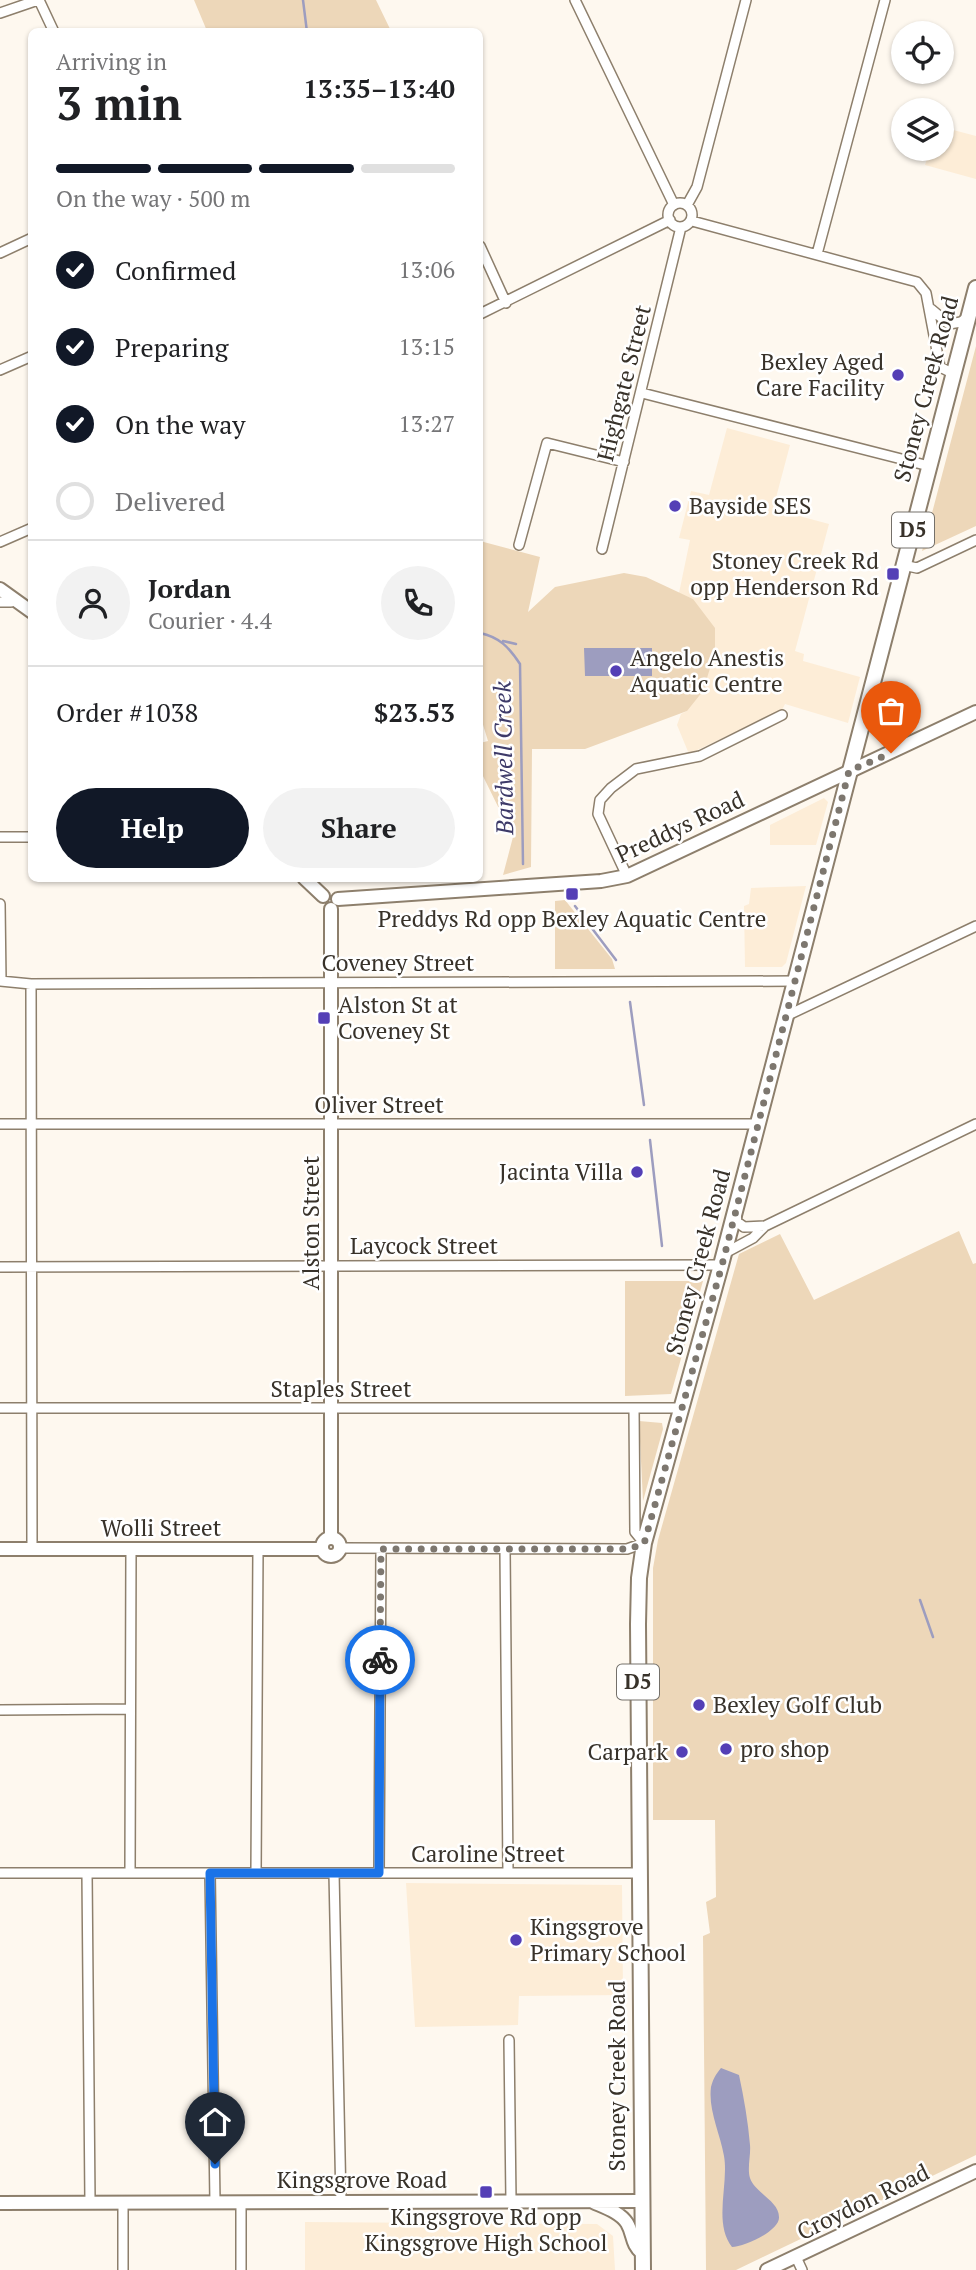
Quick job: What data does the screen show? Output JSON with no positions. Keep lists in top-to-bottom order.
{
  "streets": {
    "main road": [
      "Stoney Creek Road",
      "D5",
      "Preddys Road",
      "Alston Street",
      "Wolli Street",
      "Kingsgrove Road",
      "Croydon Road"
    ],
    "street": [
      "Highgate Street",
      "Coveney Street",
      "Oliver Street",
      "Laycock Street",
      "Staples Street",
      "Caroline Street"
    ]
  },
  "crossings": [
    ["Stoney Creek Road", "Preddys Road"],
    ["Stoney Creek Road", "Coveney Street"],
    ["Stoney Creek Road", "Oliver Street"],
    ["Stoney Creek Road", "Laycock Street"],
    ["Stoney Creek Road", "Staples Street"],
    ["Stoney Creek Road", "Caroline Street"],
    ["Stoney Creek Road", "Kingsgrove Road"],
    ["Preddys Road", "Alston Street"],
    ["Coveney Street", "Alston Street"],
    ["Oliver Street", "Alston Street"],
    ["Alston Street", "Laycock Street"],
    ["Alston Street", "Staples Street"],
    ["Alston Street", "Wolli Street"]
  ],
  "water": ["Bardwell Creek"],
  "places": {
    "other": [
      "Bexley Aged Care Facility",
      "Bayside SES",
      "Angelo Anestis Aquatic Centre",
      "Jacinta Villa",
      "Bexley Golf Club",
      "pro shop",
      "Carpark",
      "Kingsgrove Primary School"
    ],
    "transit": [
      "Stoney Creek Rd opp Henderson Rd",
      "Preddys Rd opp Bexley Aquatic Centre",
      "Alston St at Coveney St",
      "Kingsgrove Rd opp Kingsgrove High School"
    ]
  },
  "page": {
    "heading": ["3 min", "Arriving in", "13:35–13:40"],
    "panel": [
      "Jordan",
      "Courier · 4.4",
      "Order #1038",
      "$23.53"
    ],
    "bar": "On the way · 500 m",
    "list": [
      ["Confirmed", "13:06"],
      ["Preparing", "13:15"],
      ["On the way", "13:27"],
      "Delivered"
    ],
    "buttons": ["Help", "Share"]
  }
}
